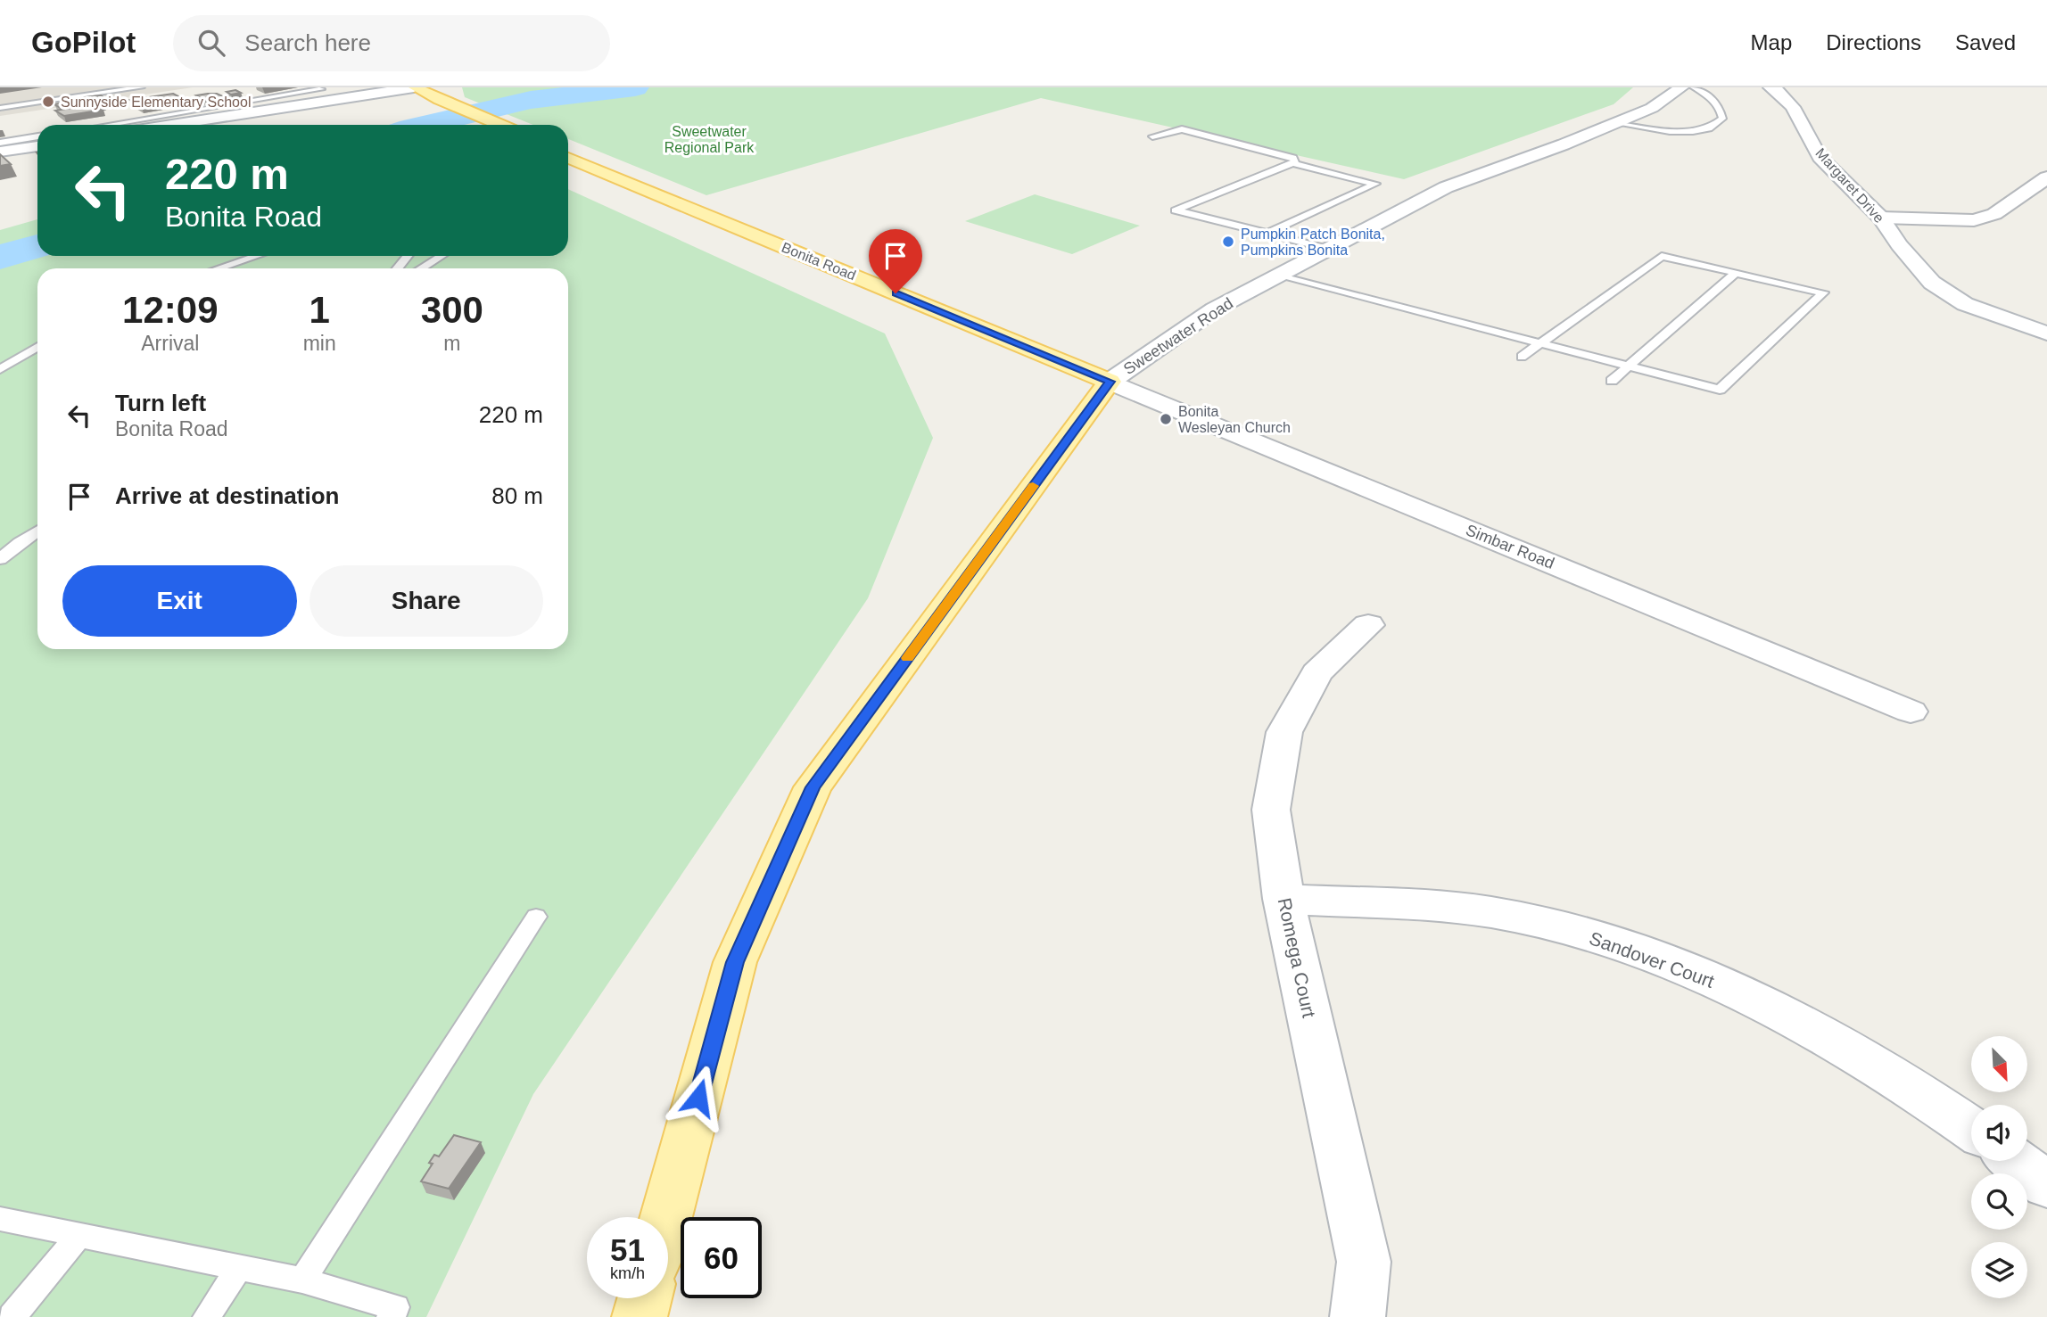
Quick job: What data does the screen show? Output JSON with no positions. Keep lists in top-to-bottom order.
{
  "streets": {
    "main road": ["Bonita Road", "Sweetwater Road"],
    "street": [
      "Margaret Drive",
      "Simbar Road",
      "Romega Court",
      "Sandover Court"
    ]
  },
  "crossings": [
    ["Bonita Road", "Sweetwater Road"],
    ["Bonita Road", "Simbar Road"],
    ["Sweetwater Road", "Simbar Road"],
    ["Romega Court", "Sandover Court"]
  ],
  "parks": ["Sweetwater Regional Park"],
  "places": ["Sunnyside Elementary School", "Pumpkin Patch Bonita, Pumpkins Bonita", "Bonita Wesleyan Church"],
  "north": "bottom right",
  "page": {
    "header": "GoPilot",
    "search": "Search here",
    "nav": ["Map", "Directions", "Saved"],
    "turn": ["220 m", "Bonita Road"],
    "eta": [
      "12:09",
      "Arrival",
      "1",
      "min",
      "300",
      "m"
    ],
    "list": [
      {
        "name": "Turn left",
        "note": "Bonita Road",
        "value": "220 m"
      },
      {
        "name": "Arrive at destination",
        "value": "80 m"
      }
    ],
    "buttons": ["Exit", "Share"],
    "speed": "51 km/h",
    "limit": "60"
  }
}
